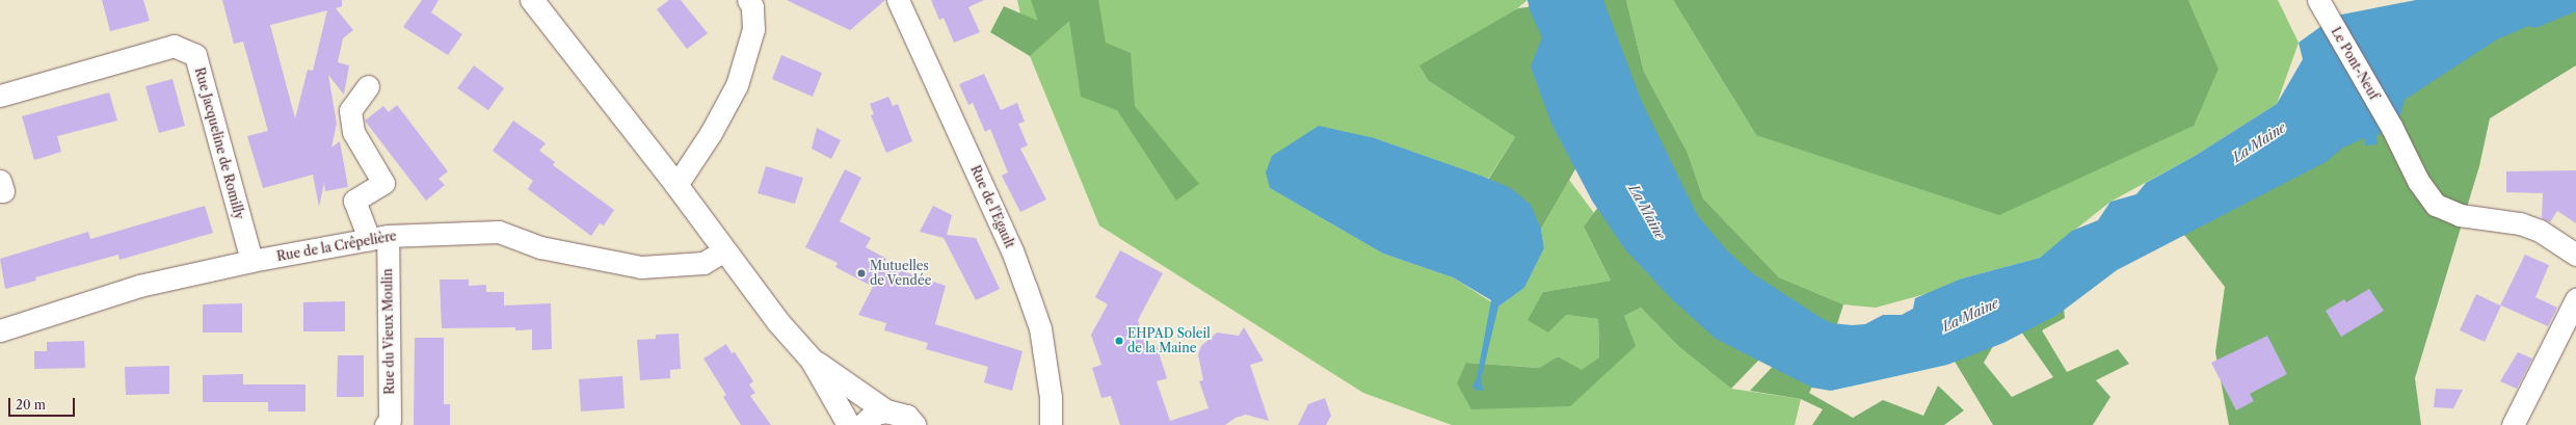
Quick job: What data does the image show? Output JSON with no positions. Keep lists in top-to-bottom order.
{
  "streets": {
    "street": [
      "Le Pont-Neuf",
      "Rue Jacqueline de Romilly",
      "Rue de l'Egault",
      "Rue de la Crêpelière",
      "Rue du Vieux Moulin"
    ]
  },
  "crossings": [
    ["Rue Jacqueline de Romilly", "Rue de la Crêpelière"],
    ["Rue de la Crêpelière", "Rue du Vieux Moulin"]
  ],
  "water": ["La Maine"],
  "places": ["Mutuelles de Vendée", "EHPAD Soleil de la Maine"],
  "scale_bar": "20 m"
}
